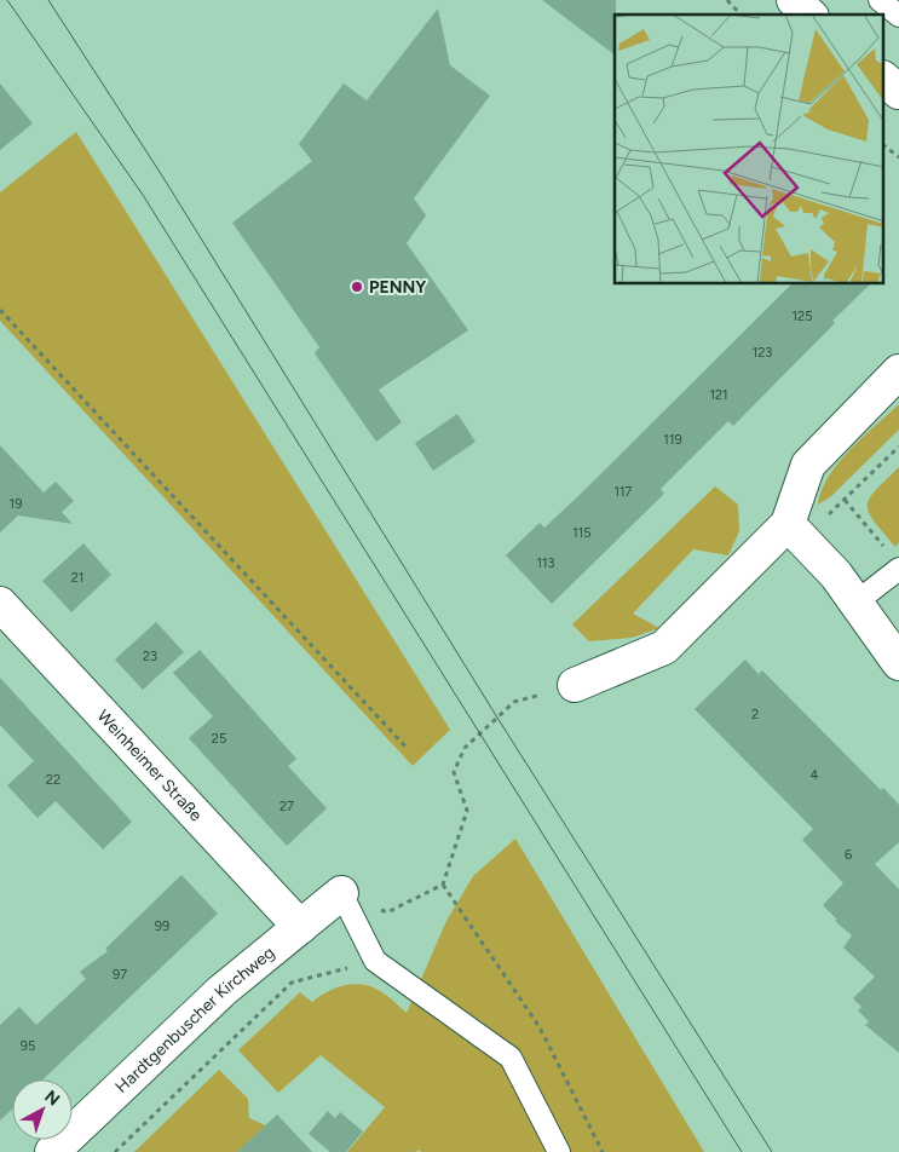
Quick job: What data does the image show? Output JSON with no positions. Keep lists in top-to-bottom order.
{
  "streets": {
    "street": ["Weinheimer Straße", "Hardtgenbuscher Kirchweg"]
  },
  "crossings": [
    ["Weinheimer Straße", "Hardtgenbuscher Kirchweg"]
  ],
  "places": ["PENNY"],
  "house_numbers": [
    "125",
    "123",
    "121",
    "119",
    "117",
    "19",
    "115",
    "113",
    "21",
    "23",
    "2",
    "25",
    "4",
    "22",
    "27",
    "6",
    "99",
    "97",
    "95"
  ],
  "north": "top right"
}
